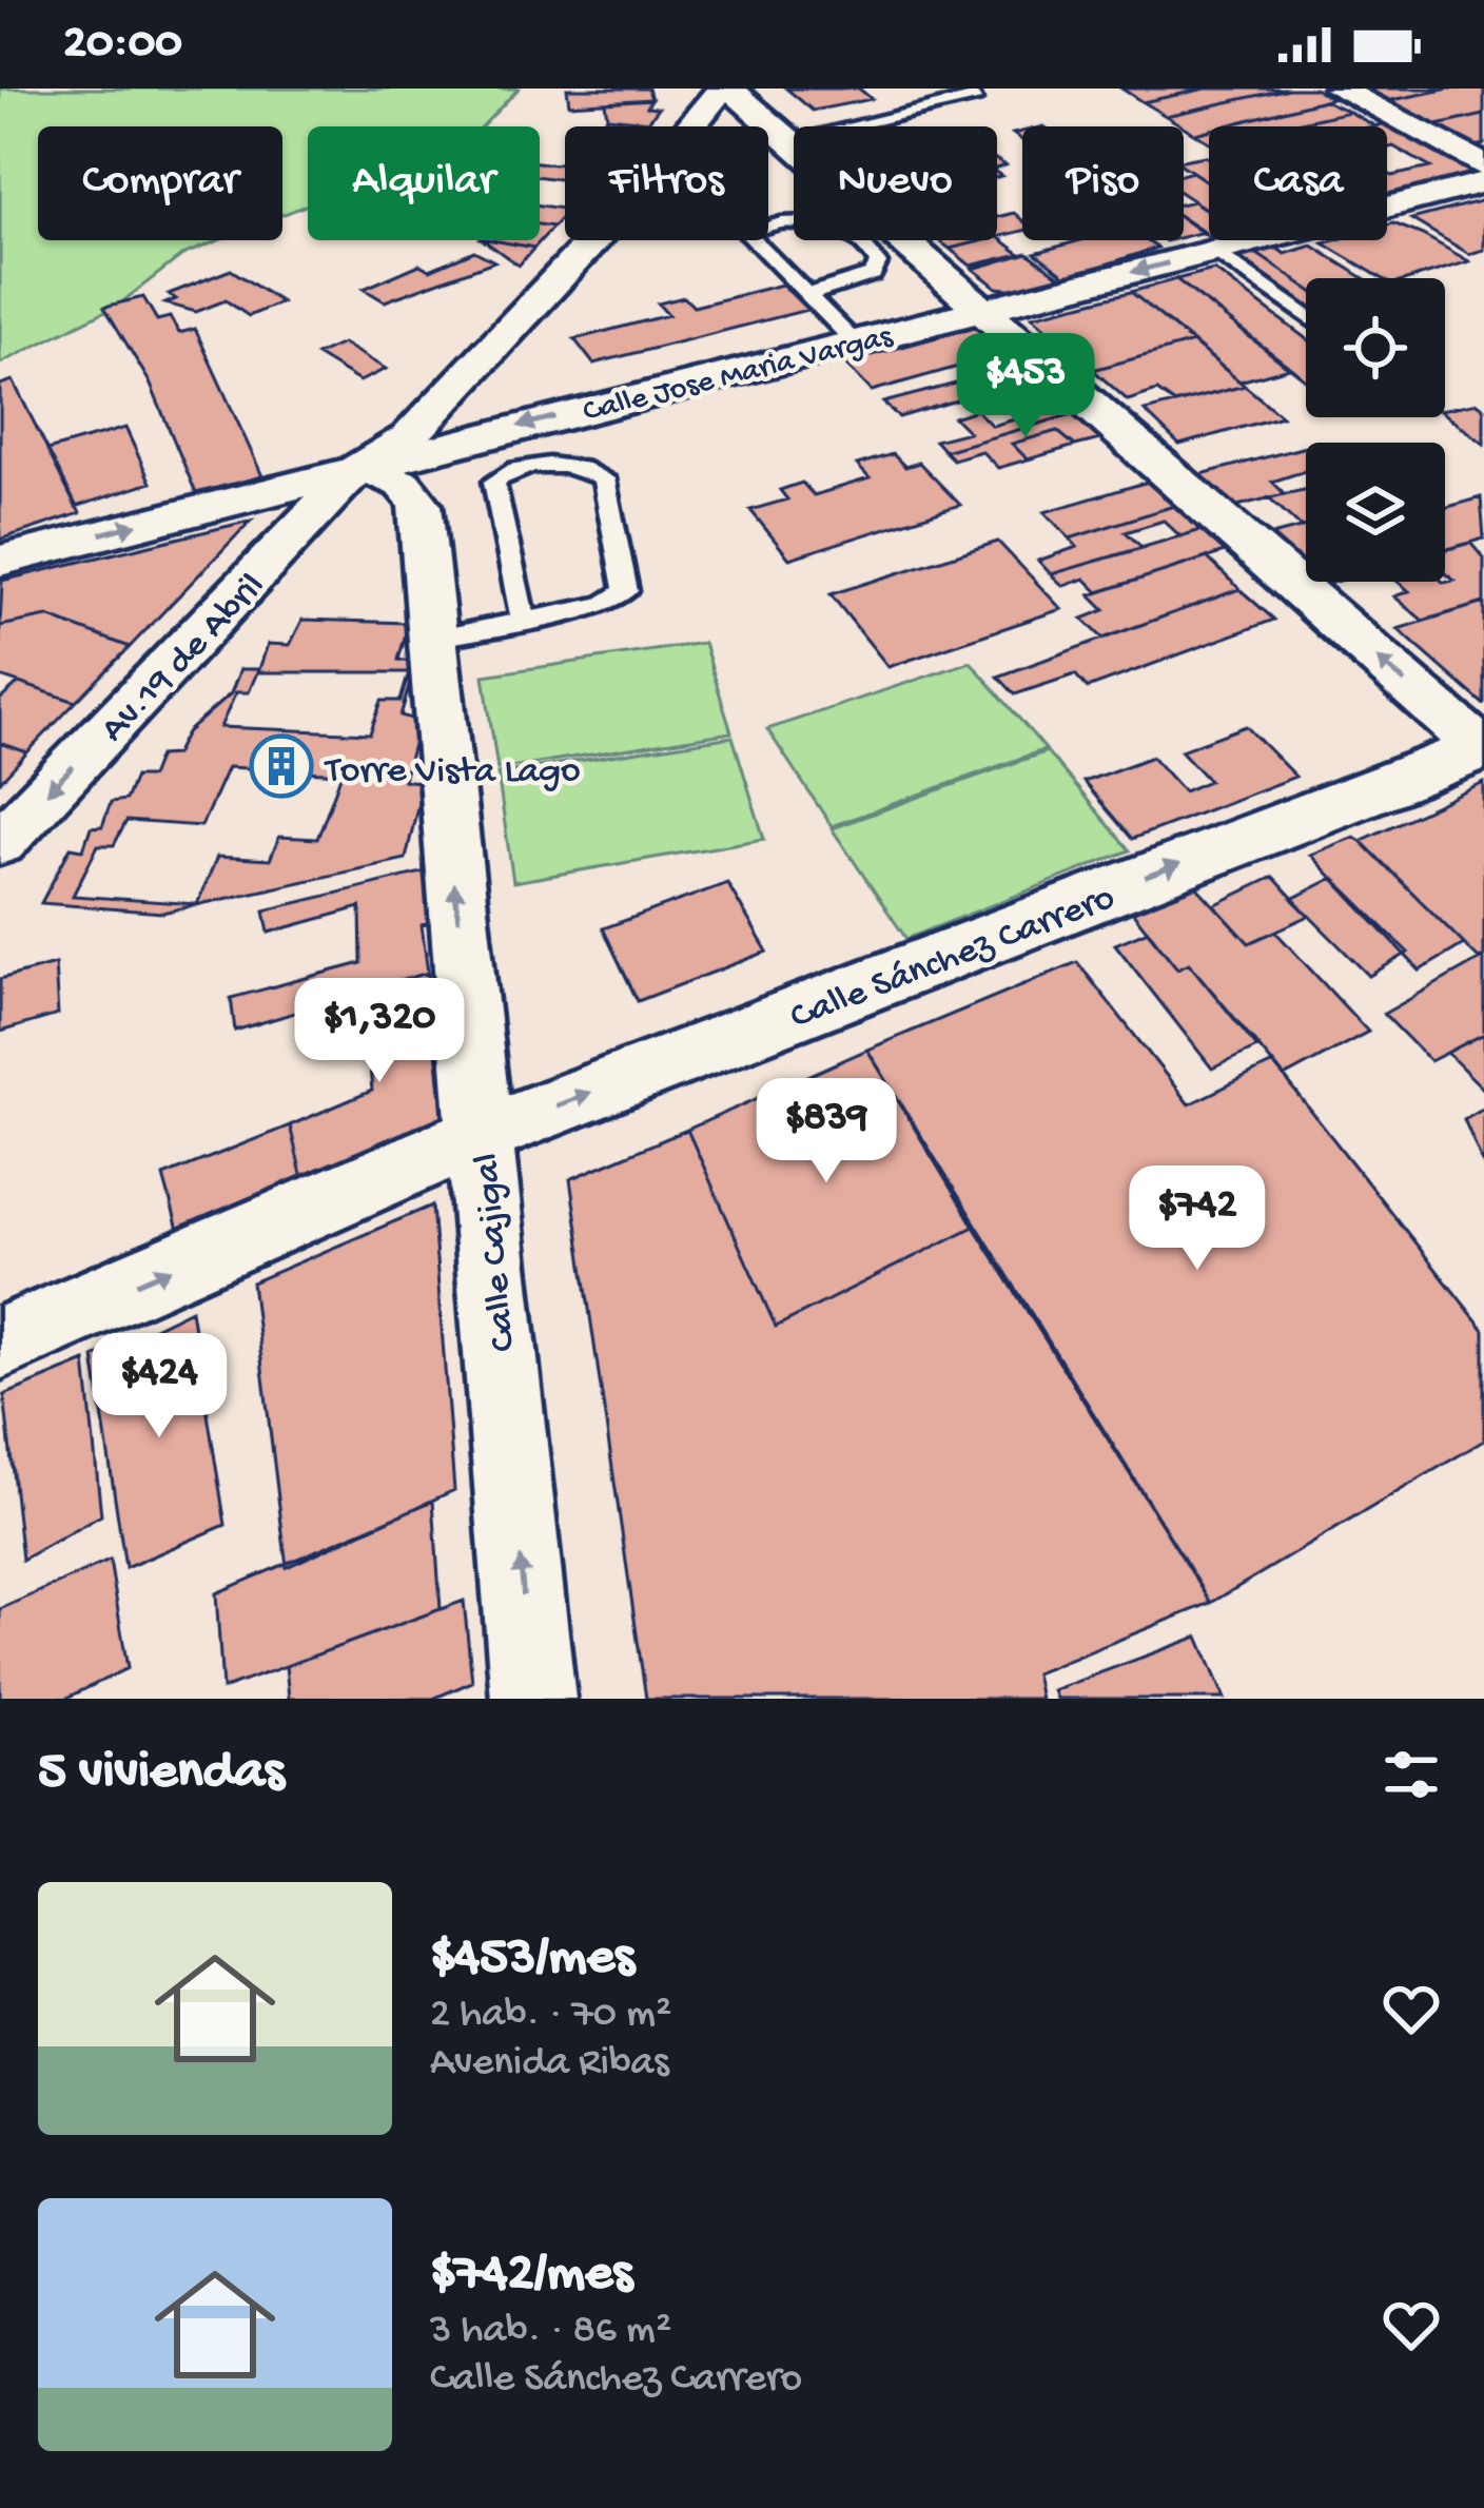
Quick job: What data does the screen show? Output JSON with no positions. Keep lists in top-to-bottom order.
{
  "streets": {
    "street": [
      "Calle Jose Maria Vargas",
      "Av.19 de Abril",
      "Calle Sánchez Carrero",
      "Calle Cajigal"
    ]
  },
  "crossings": [
    ["Calle Jose Maria Vargas", "Av.19 de Abril"],
    ["Calle Jose Maria Vargas", "Calle Cajigal"],
    ["Av.19 de Abril", "Calle Cajigal"],
    ["Calle Sánchez Carrero", "Calle Cajigal"]
  ],
  "one_way": ["Av.19 de Abril", "Calle Sánchez Carrero", "Calle Cajigal"],
  "places": {
    "building": ["Torre Vista Lago"]
  },
  "page": {
    "status": "20:00",
    "chip": [
      "Comprar",
      "Alquilar",
      "Filtros",
      "Nuevo",
      "Piso",
      "Casa"
    ],
    "price": [
      "$453",
      "$1,320",
      "$839",
      "$742",
      "$424"
    ],
    "heading": "5 viviendas",
    "list": [
      {
        "name": "$453/mes",
        "note": "2 hab. · 70 m² · Avenida Ribas"
      },
      {
        "name": "$742/mes",
        "note": "3 hab. · 86 m² · Calle Sánchez Carrero"
      }
    ]
  }
}
